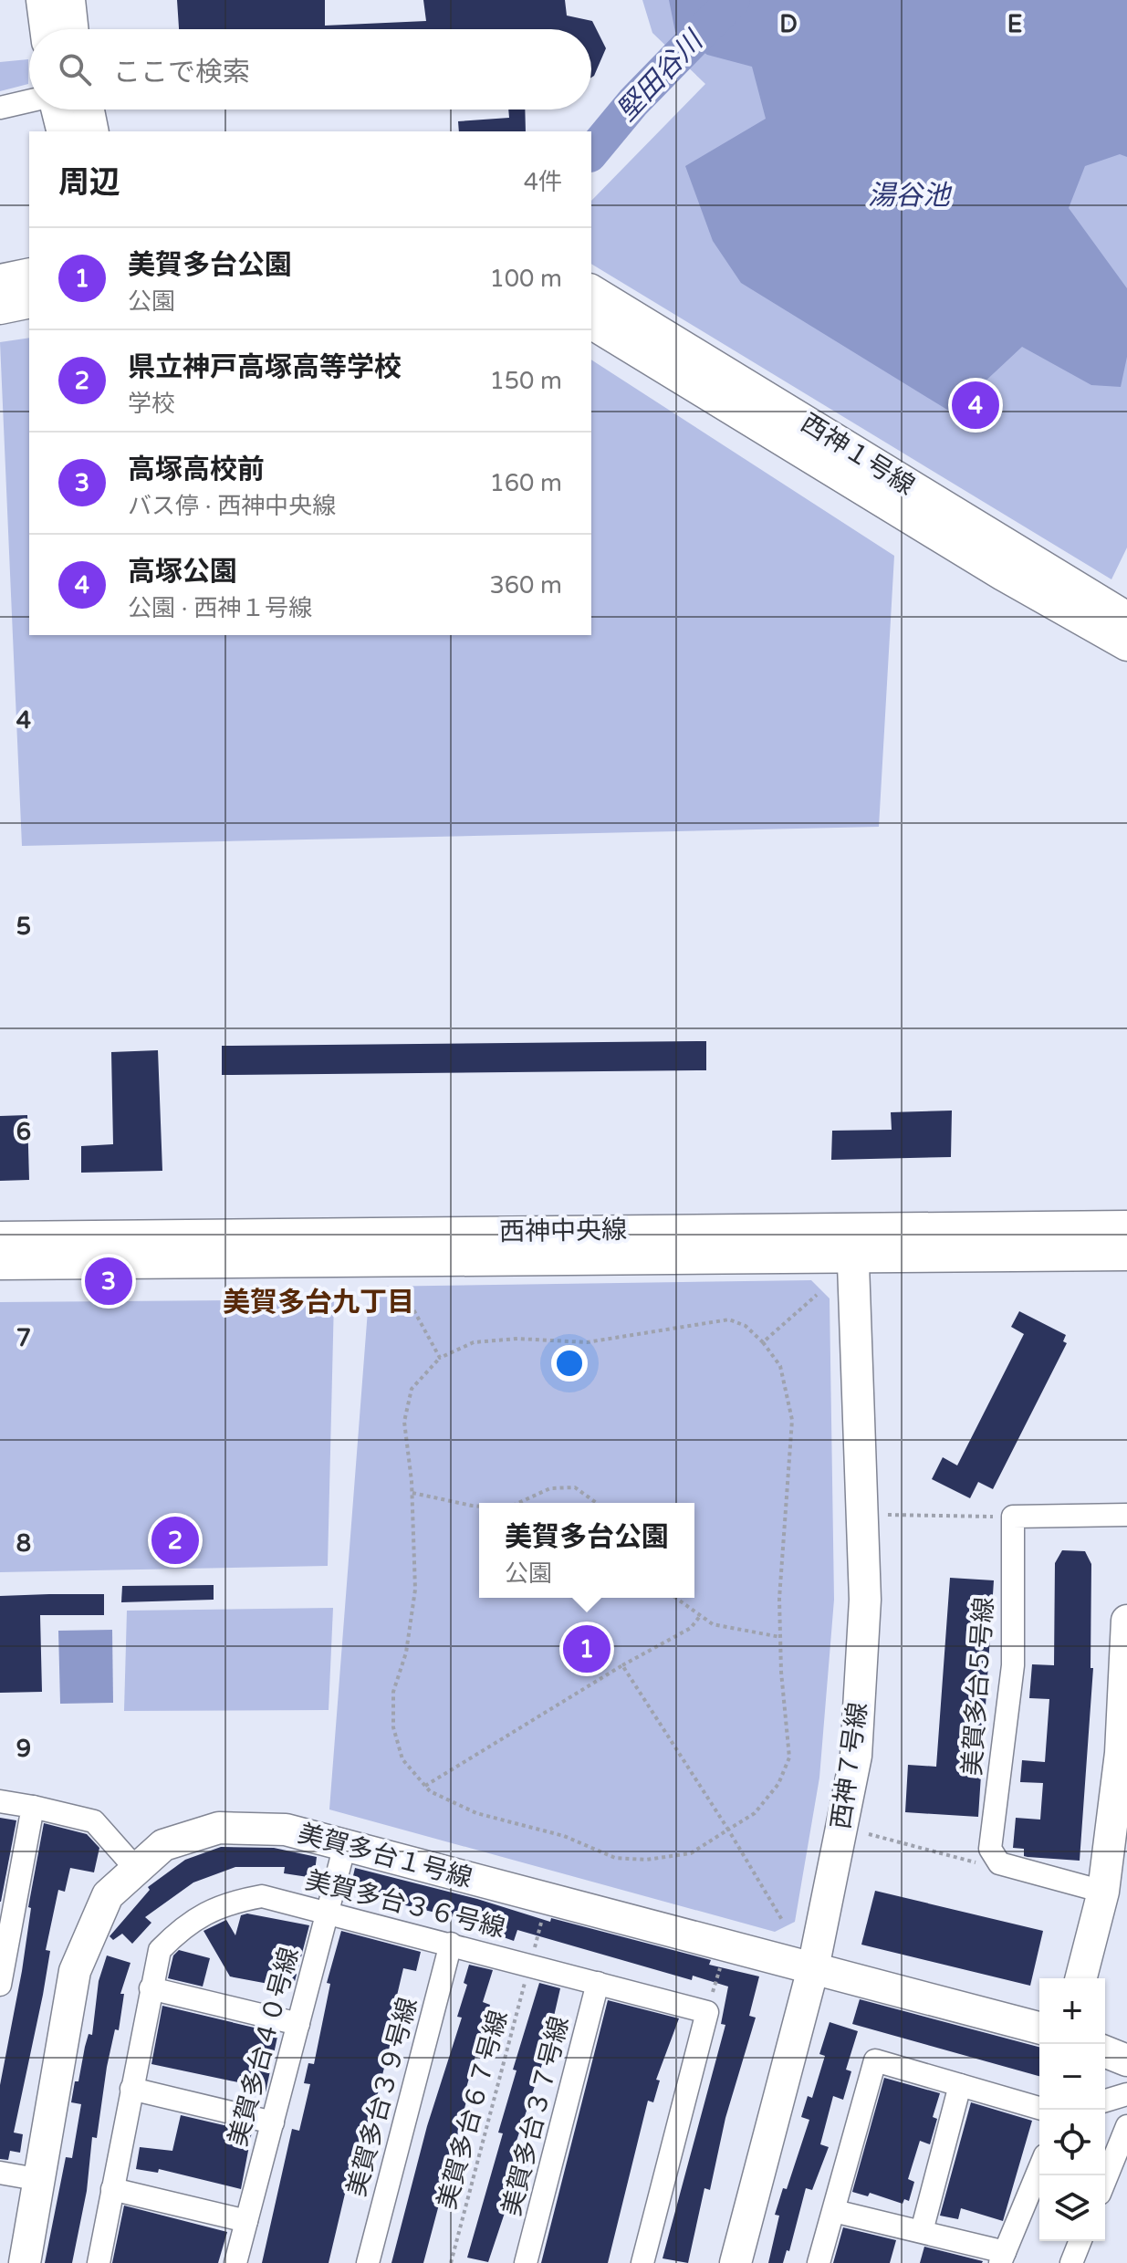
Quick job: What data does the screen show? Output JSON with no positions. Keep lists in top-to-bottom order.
{
  "streets": {
    "street": [
      "西神１号線",
      "西神中央線",
      "美賀多台５号線",
      "西神７号線",
      "美賀多台１号線",
      "美賀多台３６号線",
      "美賀多台４０号線",
      "美賀多台３９号線",
      "美賀多台３７号線"
    ],
    "path": ["美賀多台６７号線"]
  },
  "crossings": [
    ["西神中央線", "西神７号線"],
    ["西神７号線", "美賀多台１号線"],
    ["美賀多台１号線", "美賀多台４０号線"],
    ["美賀多台１号線", "美賀多台６７号線"],
    ["美賀多台３６号線", "美賀多台４０号線"],
    ["美賀多台３６号線", "美賀多台３９号線"],
    ["美賀多台３６号線", "美賀多台６７号線"],
    ["美賀多台３６号線", "美賀多台３７号線"]
  ],
  "districts": ["美賀多台九丁目"],
  "water": ["堅田谷川", "湯谷池"],
  "page": {
    "search": "ここで検索",
    "heading": ["周辺", "4件"],
    "list": [
      {
        "mark": "1",
        "name": "美賀多台公園",
        "note": "公園",
        "value": "100 m"
      },
      {
        "mark": "2",
        "name": "県立神戸高塚高等学校",
        "note": "学校",
        "value": "150 m"
      },
      {
        "mark": "3",
        "name": "高塚高校前",
        "note": "バス停 · 西神中央線",
        "value": "160 m"
      },
      {
        "mark": "4",
        "name": "高塚公園",
        "note": "公園 · 西神１号線",
        "value": "360 m"
      }
    ],
    "pins": [
      "4",
      "3",
      "2",
      "1"
    ],
    "popup": ["美賀多台公園", "公園"],
    "map_buttons": ["+", "−"]
  },
  "grid": {
    "columns": ["D", "E"],
    "rows": [
      "4",
      "5",
      "6",
      "7",
      "8",
      "9"
    ]
  }
}
